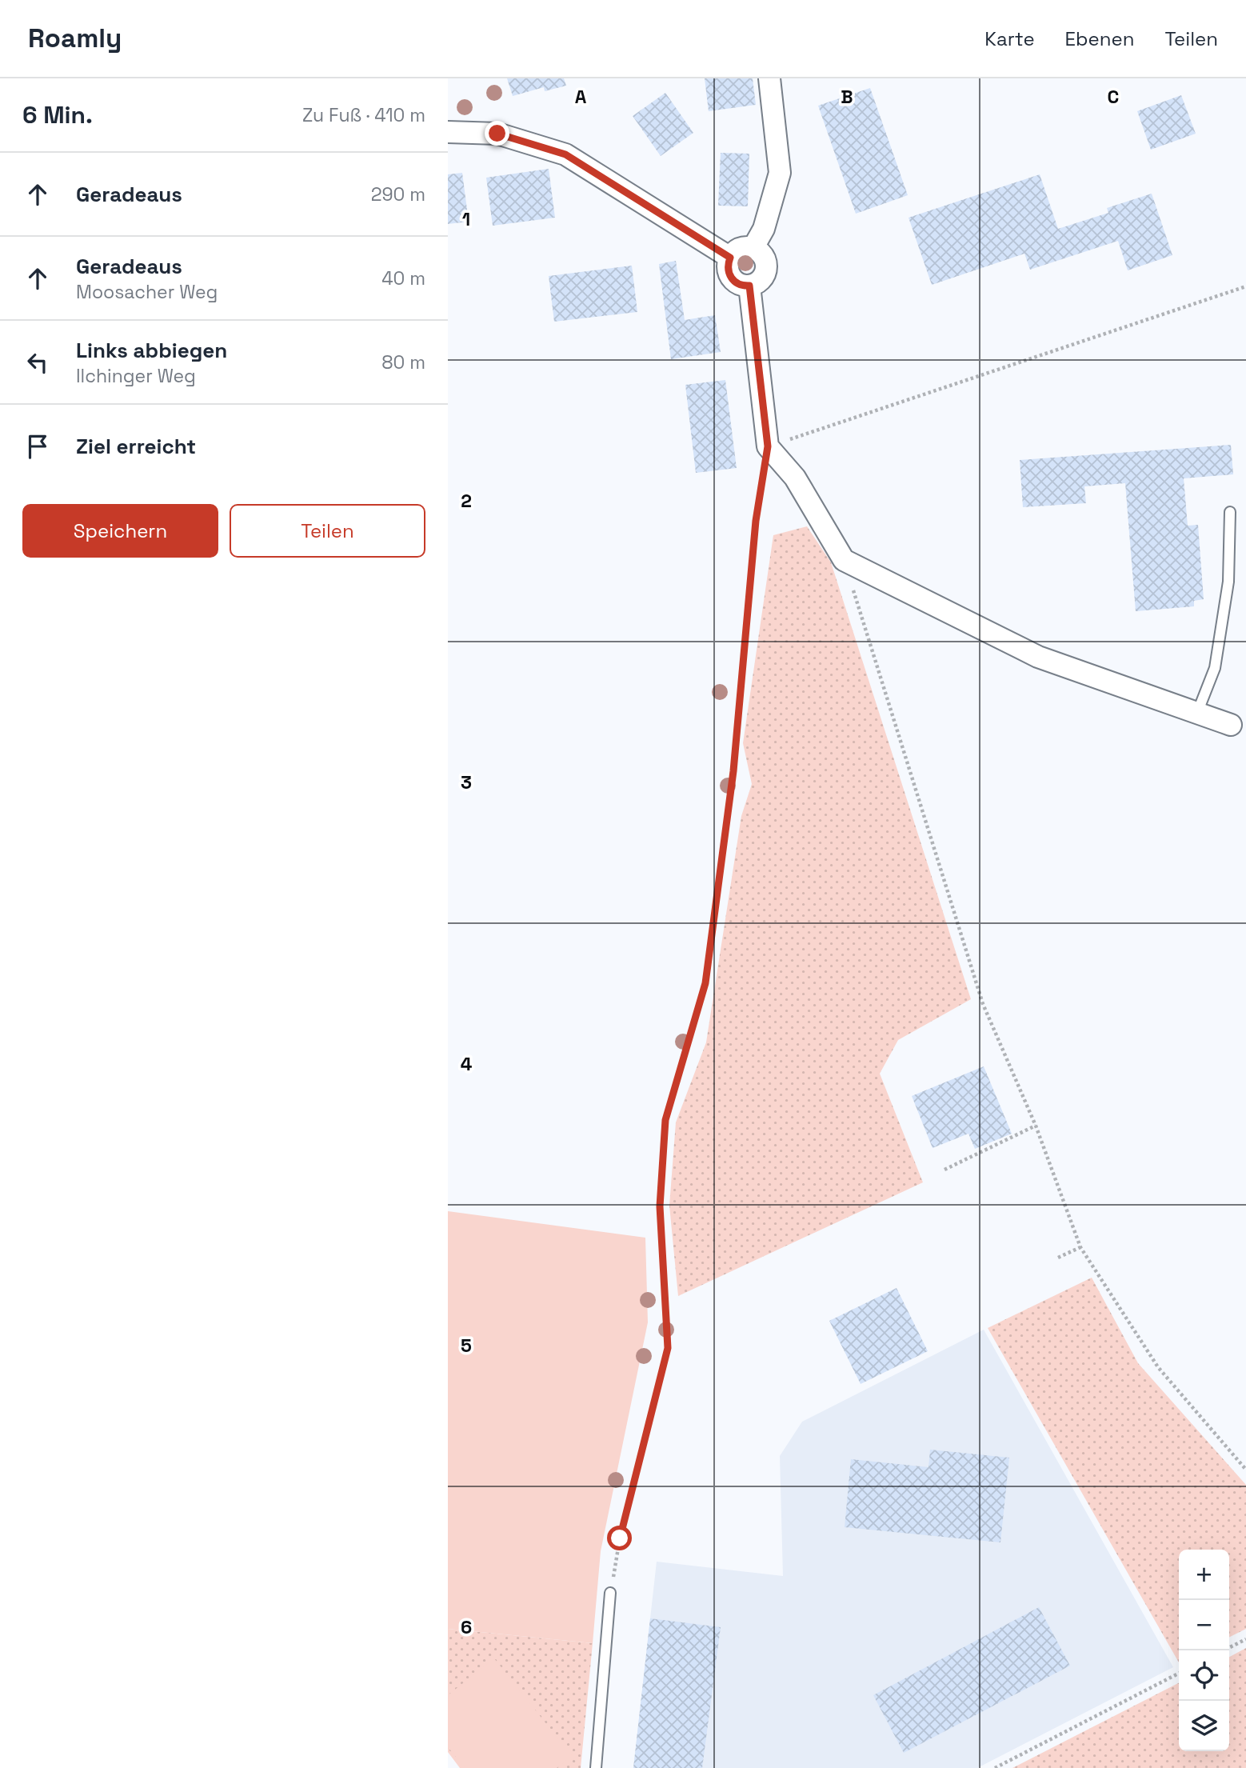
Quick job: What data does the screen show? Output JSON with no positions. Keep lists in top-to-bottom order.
{
  "page": {
    "header": "Roamly",
    "nav": ["Karte", "Ebenen", "Teilen"],
    "heading": ["6 Min.", "Zu Fuß · 410 m"],
    "list": [
      ["Geradeaus", "290 m"],
      ["Geradeaus", "Moosacher Weg", "40 m"],
      ["Links abbiegen", "Ilchinger Weg", "80 m"],
      "Ziel erreicht"
    ],
    "buttons": ["Speichern", "Teilen"],
    "map_buttons": ["+", "−"]
  },
  "grid": {
    "columns": ["A", "B", "C"],
    "rows": [
      "1",
      "2",
      "3",
      "4",
      "5",
      "6"
    ]
  }
}
